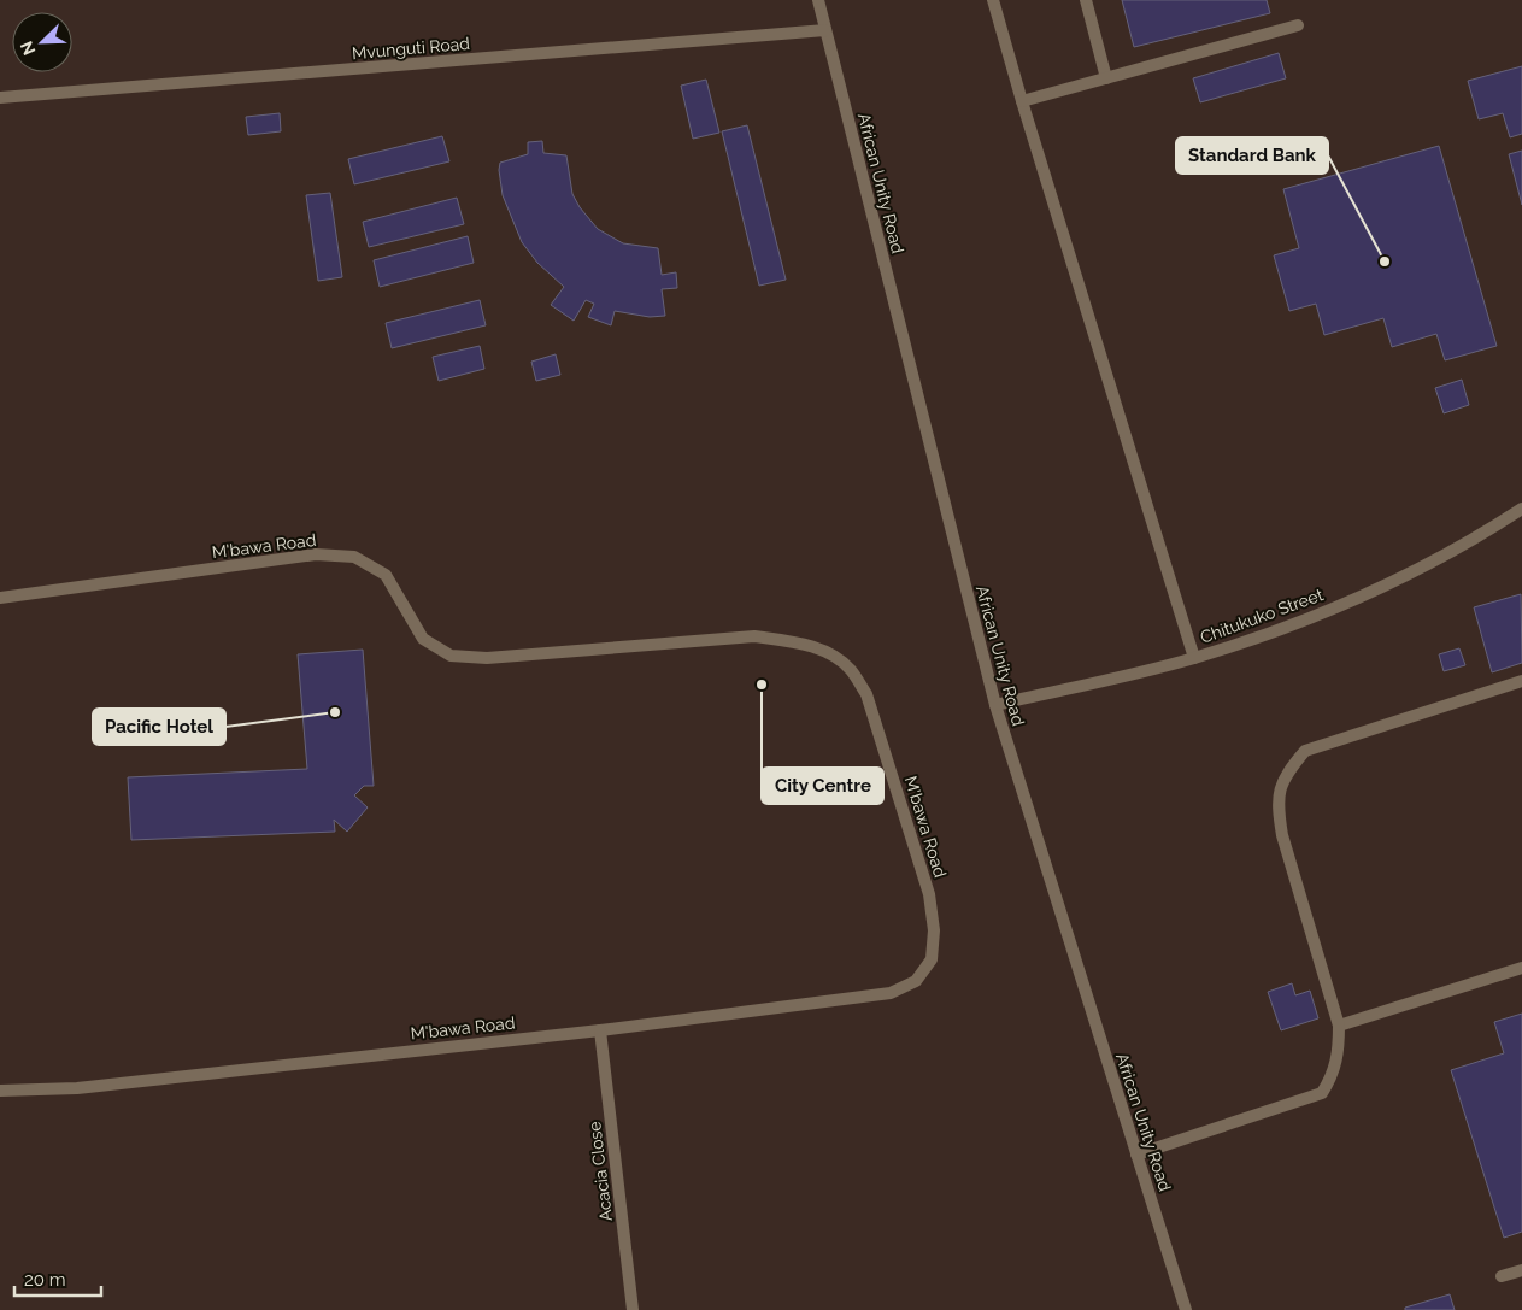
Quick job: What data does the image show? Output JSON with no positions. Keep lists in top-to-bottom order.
{
  "streets": {
    "street": [
      "Mvunguti Road",
      "African Unity Road",
      "M'bawa Road",
      "Chitukuko Street",
      "Acacia Close"
    ]
  },
  "crossings": [
    ["Mvunguti Road", "African Unity Road"],
    ["African Unity Road", "Chitukuko Street"],
    ["M'bawa Road", "Acacia Close"]
  ],
  "places": ["Standard Bank", "City Centre", "Pacific Hotel"],
  "scale_bar": "20 m",
  "north": "bottom left"
}
